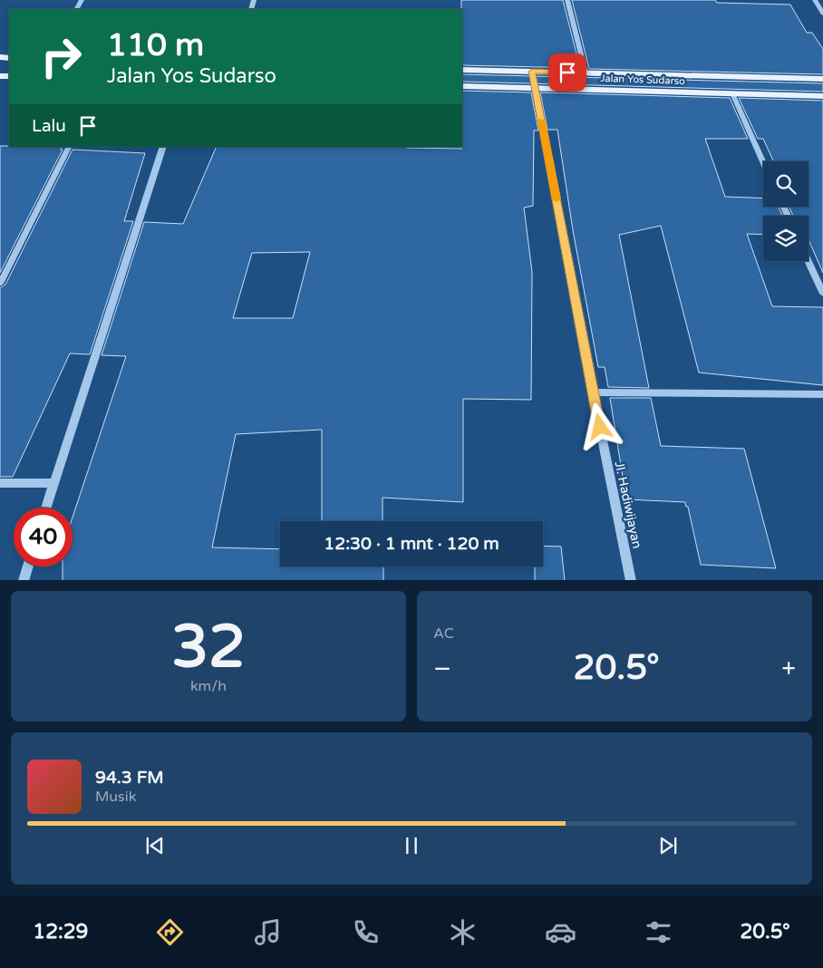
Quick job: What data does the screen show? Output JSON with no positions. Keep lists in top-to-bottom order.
{
  "streets": {
    "main road": ["Jalan Yos Sudarso"],
    "street": ["Jl. Hadiwijayan"]
  },
  "crossings": [
    ["Jalan Yos Sudarso", "Jl. Hadiwijayan"]
  ],
  "page": {
    "turn": ["110 m", "Jalan Yos Sudarso"],
    "then": "Lalu",
    "limit": "40",
    "trip": "12:30 · 1 mnt · 120 m",
    "tile": [
      ["32", "km/h"],
      "AC"
    ],
    "heat": ["−", "20.5°", "+"],
    "song": ["94.3 FM", "Musik"],
    "tabs": ["12:29", "20.5°"]
  }
}
